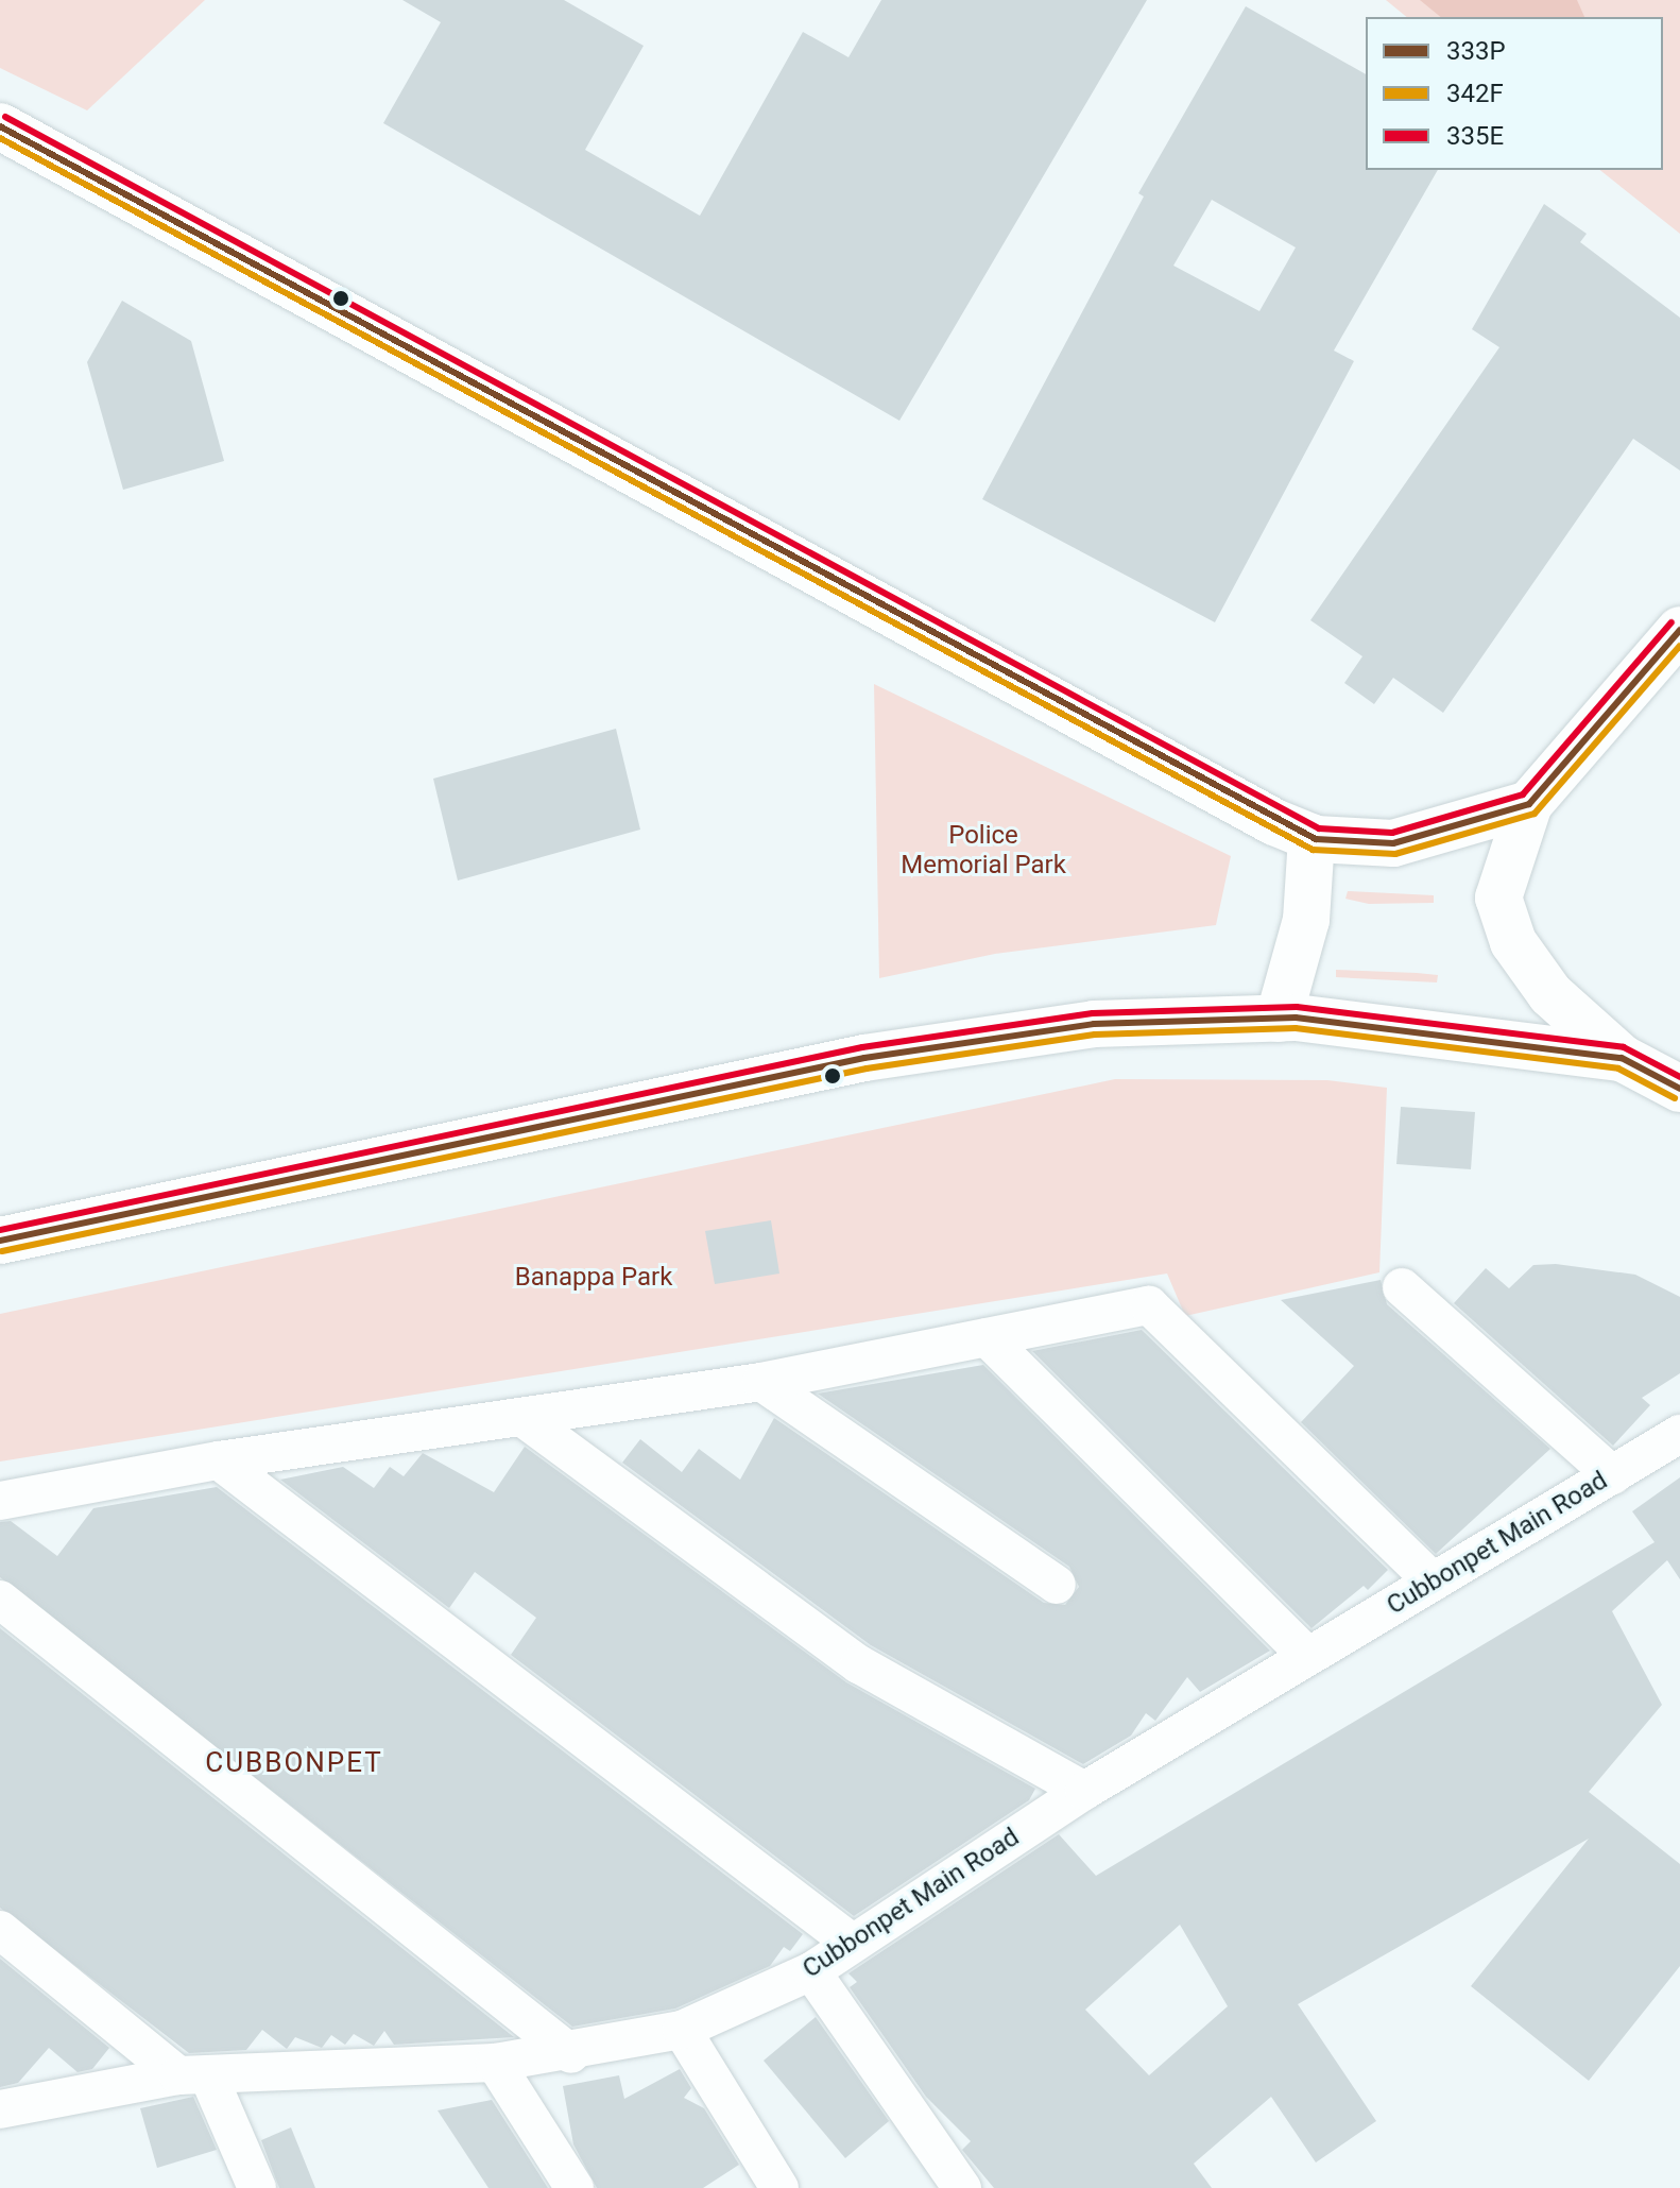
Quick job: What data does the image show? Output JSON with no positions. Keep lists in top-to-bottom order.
{
  "streets": {
    "street": ["Cubbonpet Main Road"]
  },
  "districts": ["CUBBONPET"],
  "parks": ["Police Memorial Park", "Banappa Park"],
  "lines": ["transit line 335E", "transit line 333P", "transit line 342F"],
  "legend": ["333P", "342F", "335E"]
}
